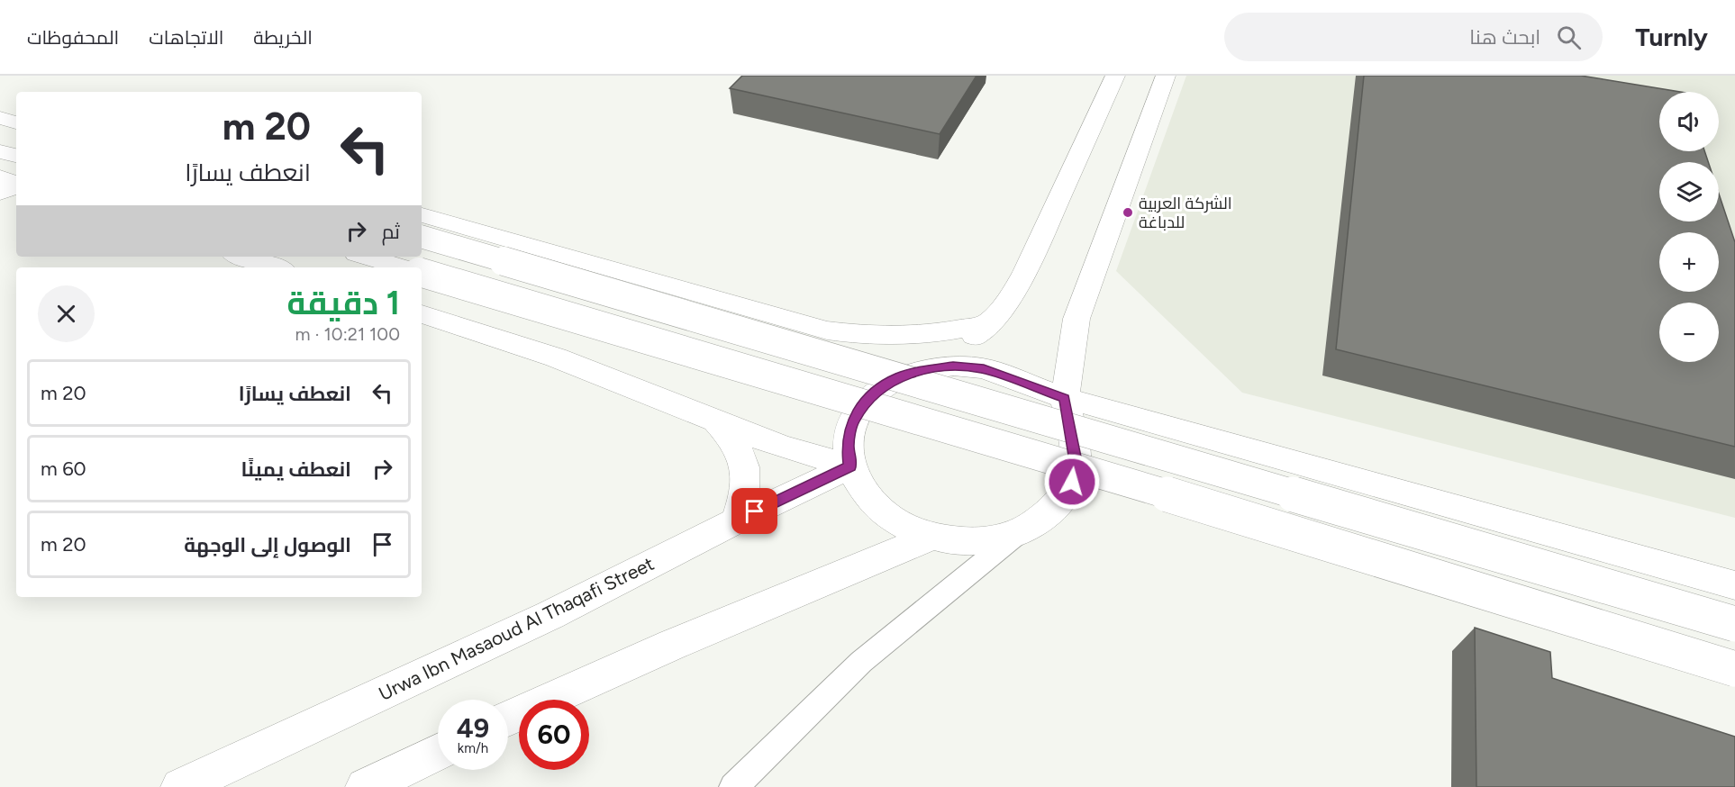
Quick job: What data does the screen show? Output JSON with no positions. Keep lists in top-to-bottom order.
{
  "streets": {
    "main road": ["Urwa Ibn Masaoud Al Thaqafi Street"]
  },
  "places": ["الشركة العربية للدباغة"],
  "page": {
    "header": "Turnly",
    "search": "ابحث هنا",
    "nav": ["الخريطة", "الاتجاهات", "المحفوظات"],
    "map_buttons": ["+", "−"],
    "turn": ["20 m", "انعطف يسارًا"],
    "then": "ثم",
    "heading": ["1 دقيقة", "100 m · 10:21"],
    "list": [
      {
        "name": "انعطف يسارًا",
        "value": "20 m"
      },
      {
        "name": "انعطف يمينًا",
        "value": "60 m"
      },
      {
        "name": "الوصول إلى الوجهة",
        "value": "20 m"
      }
    ],
    "speed": "49 km/h",
    "limit": "60"
  }
}
